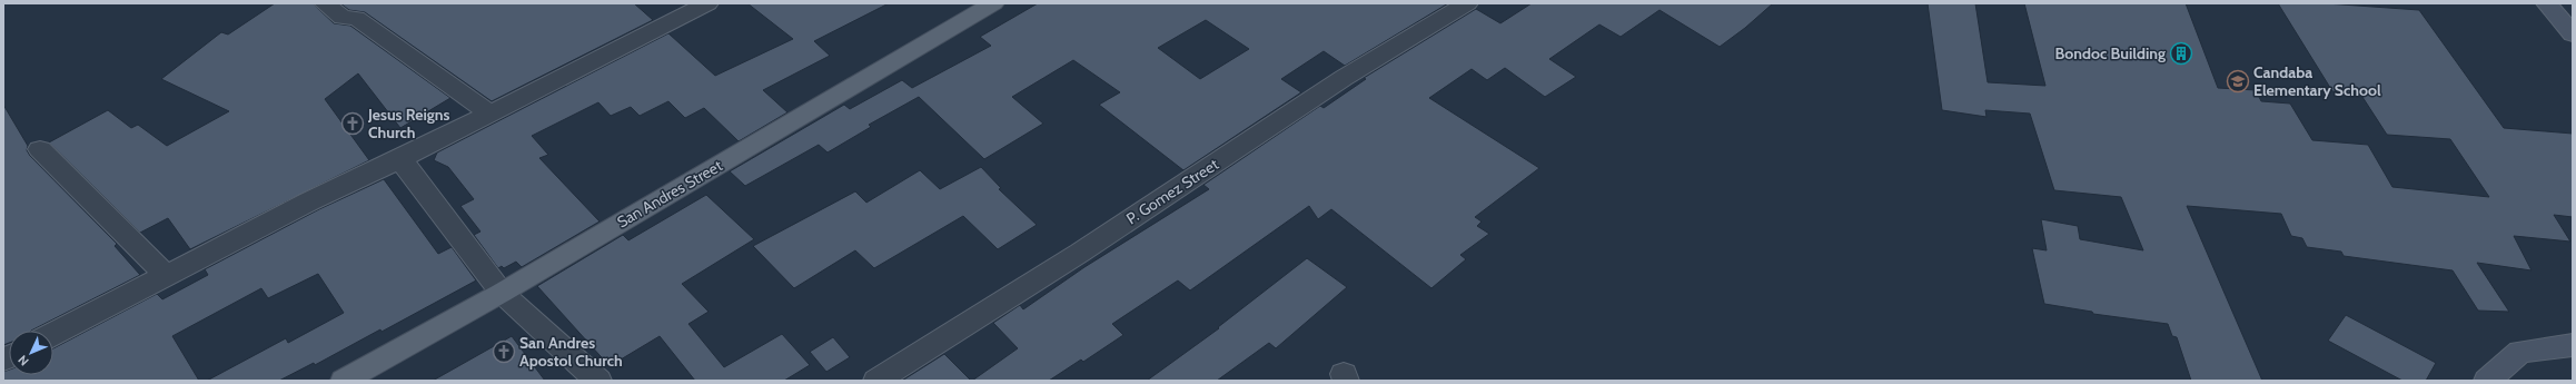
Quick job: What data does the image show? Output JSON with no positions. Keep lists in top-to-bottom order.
{
  "streets": {
    "main road": ["San Andres Street"],
    "street": ["P. Gomez Street"]
  },
  "places": {
    "building": ["Bondoc Building"],
    "school or university": ["Candaba Elementary School"],
    "church": ["Jesus Reigns Church", "San Andres Apostol Church"]
  },
  "north": "bottom left"
}
